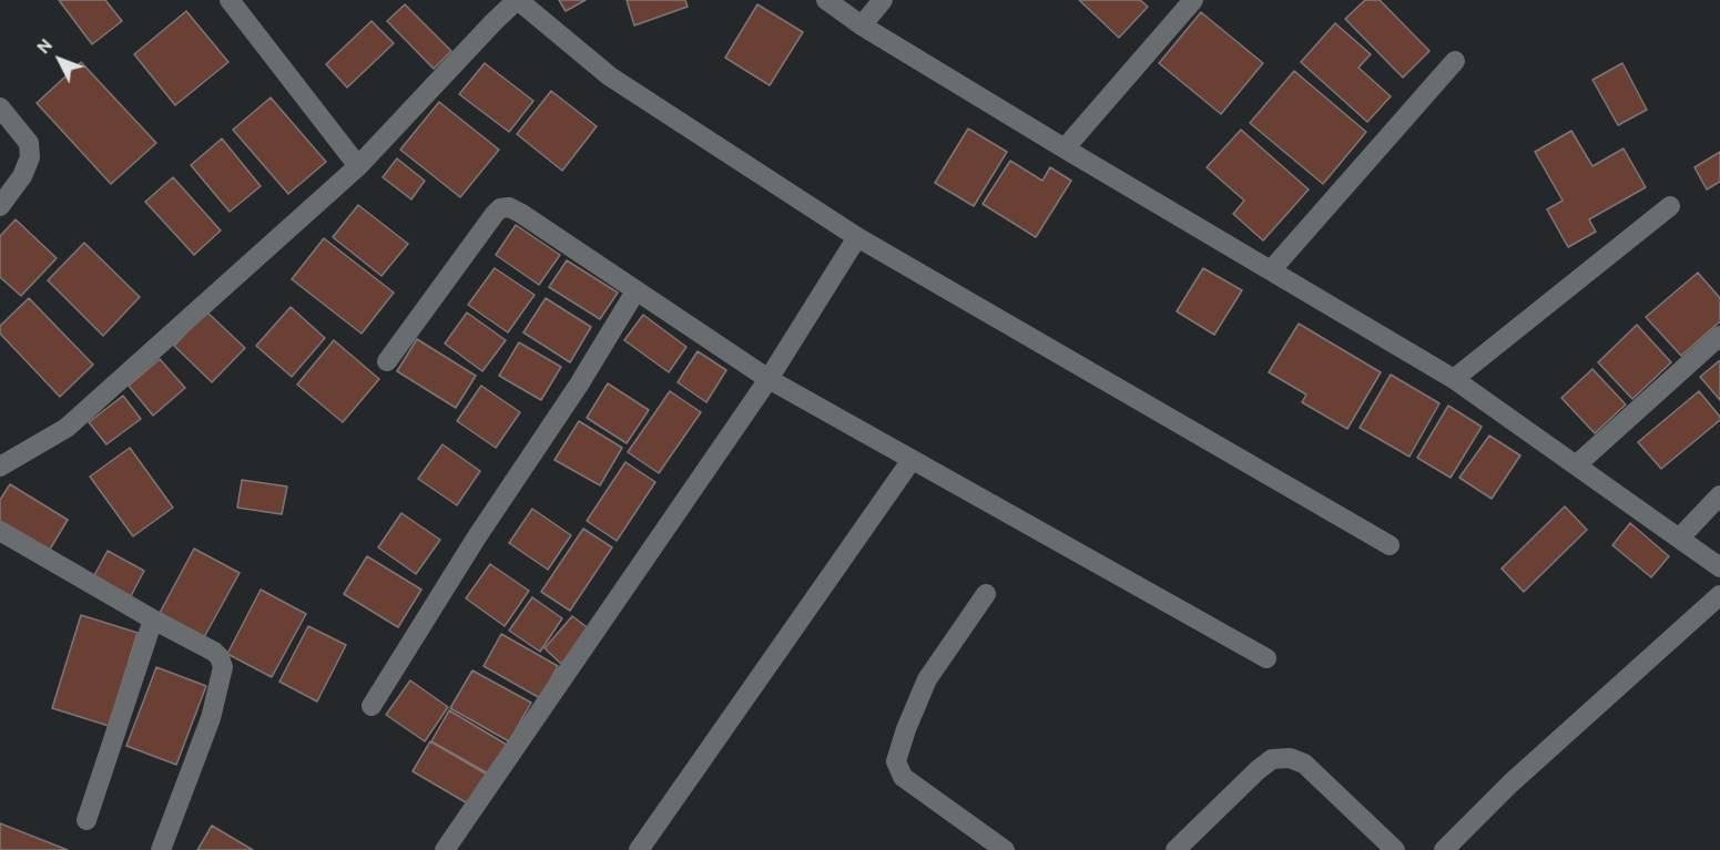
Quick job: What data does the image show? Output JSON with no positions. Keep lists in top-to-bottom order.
{
  "north": "top left"
}
